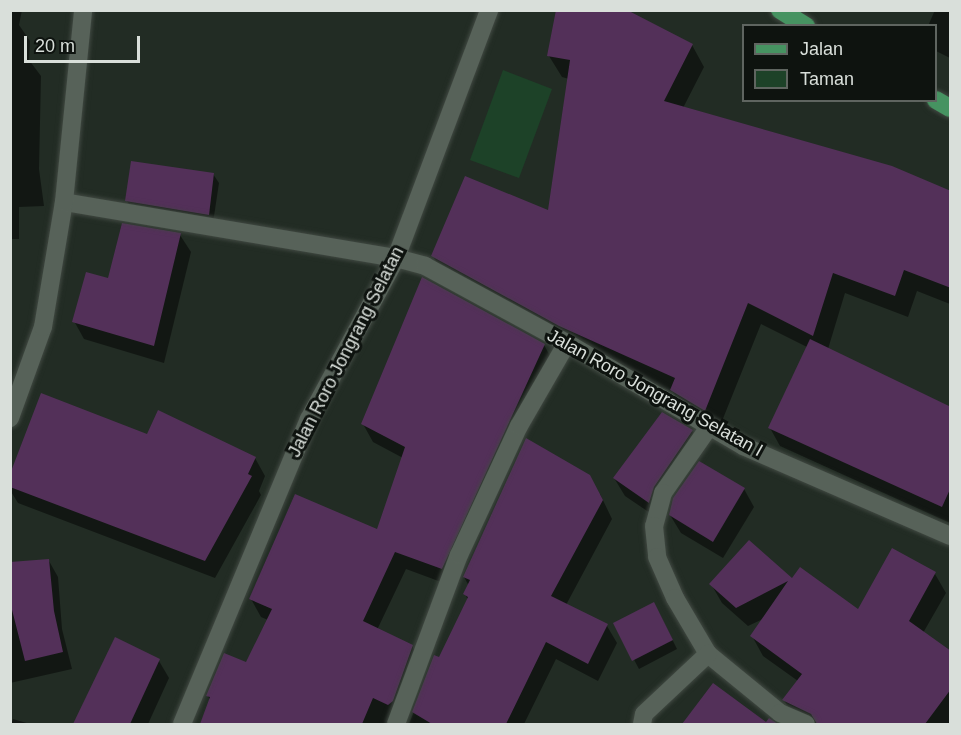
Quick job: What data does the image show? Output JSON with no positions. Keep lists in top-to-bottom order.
{
  "streets": {
    "street": ["Jalan Roro Jongrang Selatan", "Jalan Roro Jongrang Selatan I"]
  },
  "crossings": [
    ["Jalan Roro Jongrang Selatan", "Jalan Roro Jongrang Selatan I"]
  ],
  "legend": ["Jalan", "Taman"],
  "scale_bar": "20 m"
}
